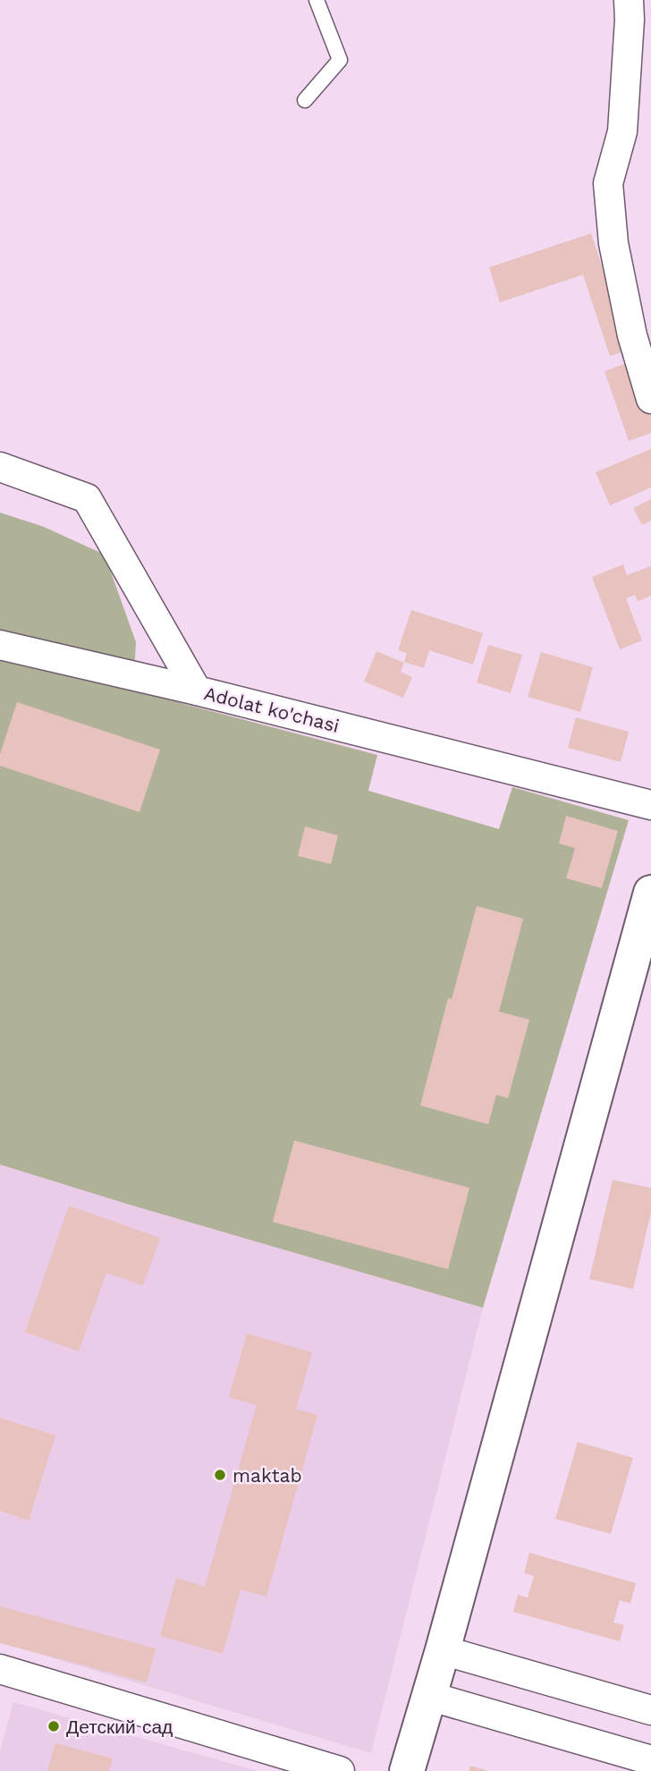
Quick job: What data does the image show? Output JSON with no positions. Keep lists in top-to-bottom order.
{
  "streets": {
    "street": ["Adolat ko'chasi"]
  },
  "places": ["maktab", "Детский сад"]
}
